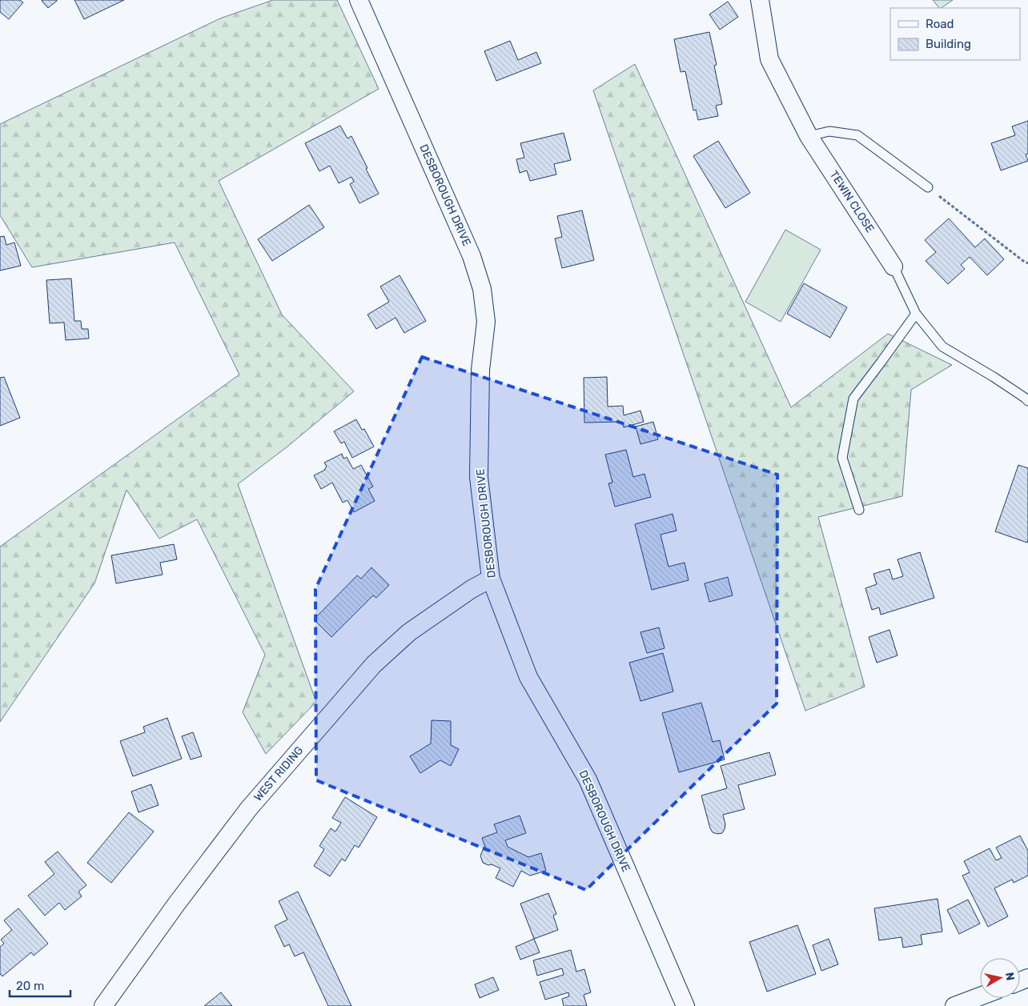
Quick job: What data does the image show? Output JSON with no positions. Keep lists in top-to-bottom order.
{
  "streets": {
    "street": ["DESBOROUGH DRIVE", "TEWIN CLOSE", "WEST RIDING"]
  },
  "crossings": [
    ["DESBOROUGH DRIVE", "WEST RIDING"]
  ],
  "legend": ["Road", "Building"],
  "scale_bar": "20 m",
  "north": "right"
}
